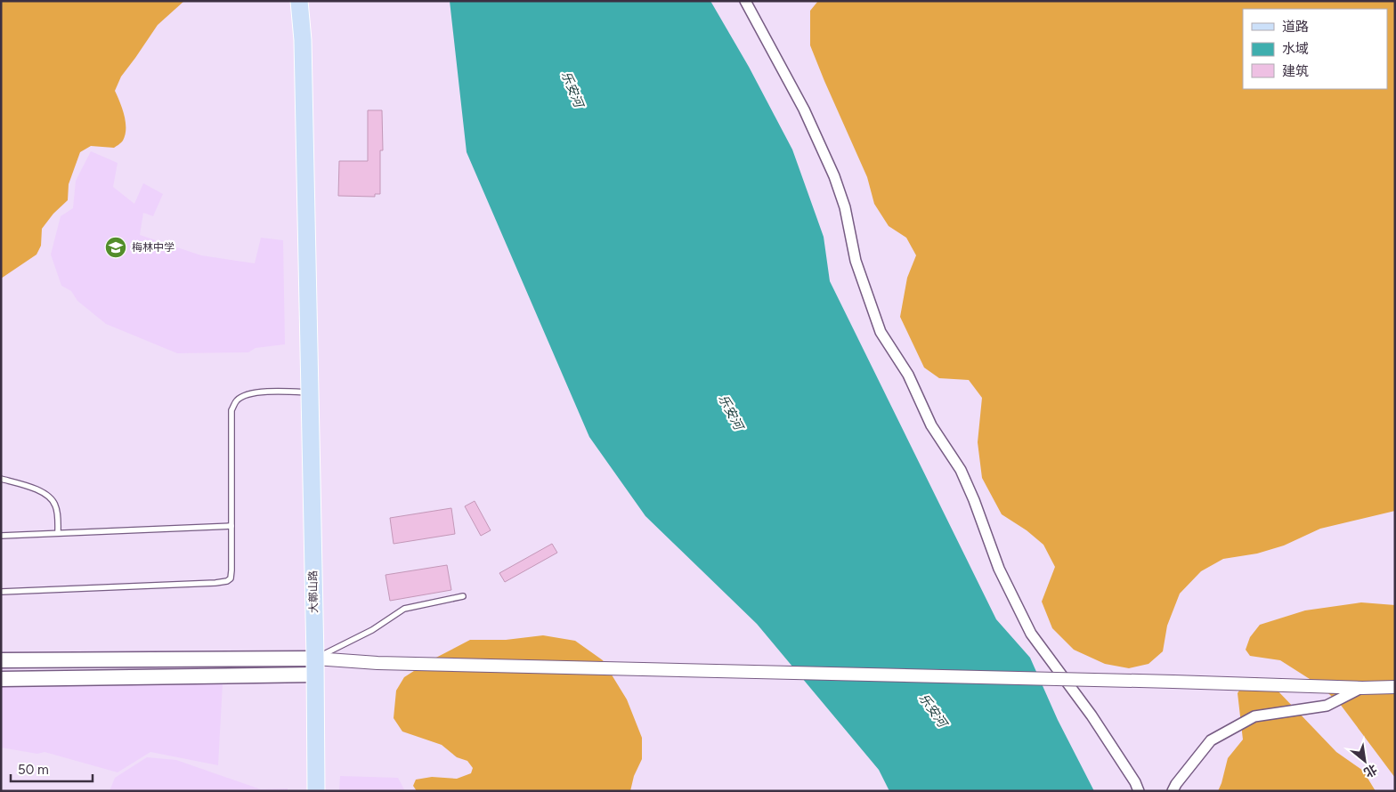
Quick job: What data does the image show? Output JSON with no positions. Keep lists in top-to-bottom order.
{
  "streets": {
    "main road": ["大鄣山路"]
  },
  "water": ["乐安河"],
  "places": {
    "school or university": ["梅林中学"]
  },
  "legend": ["道路", "水域", "建筑"],
  "scale_bar": "50 m",
  "north": "bottom right"
}
